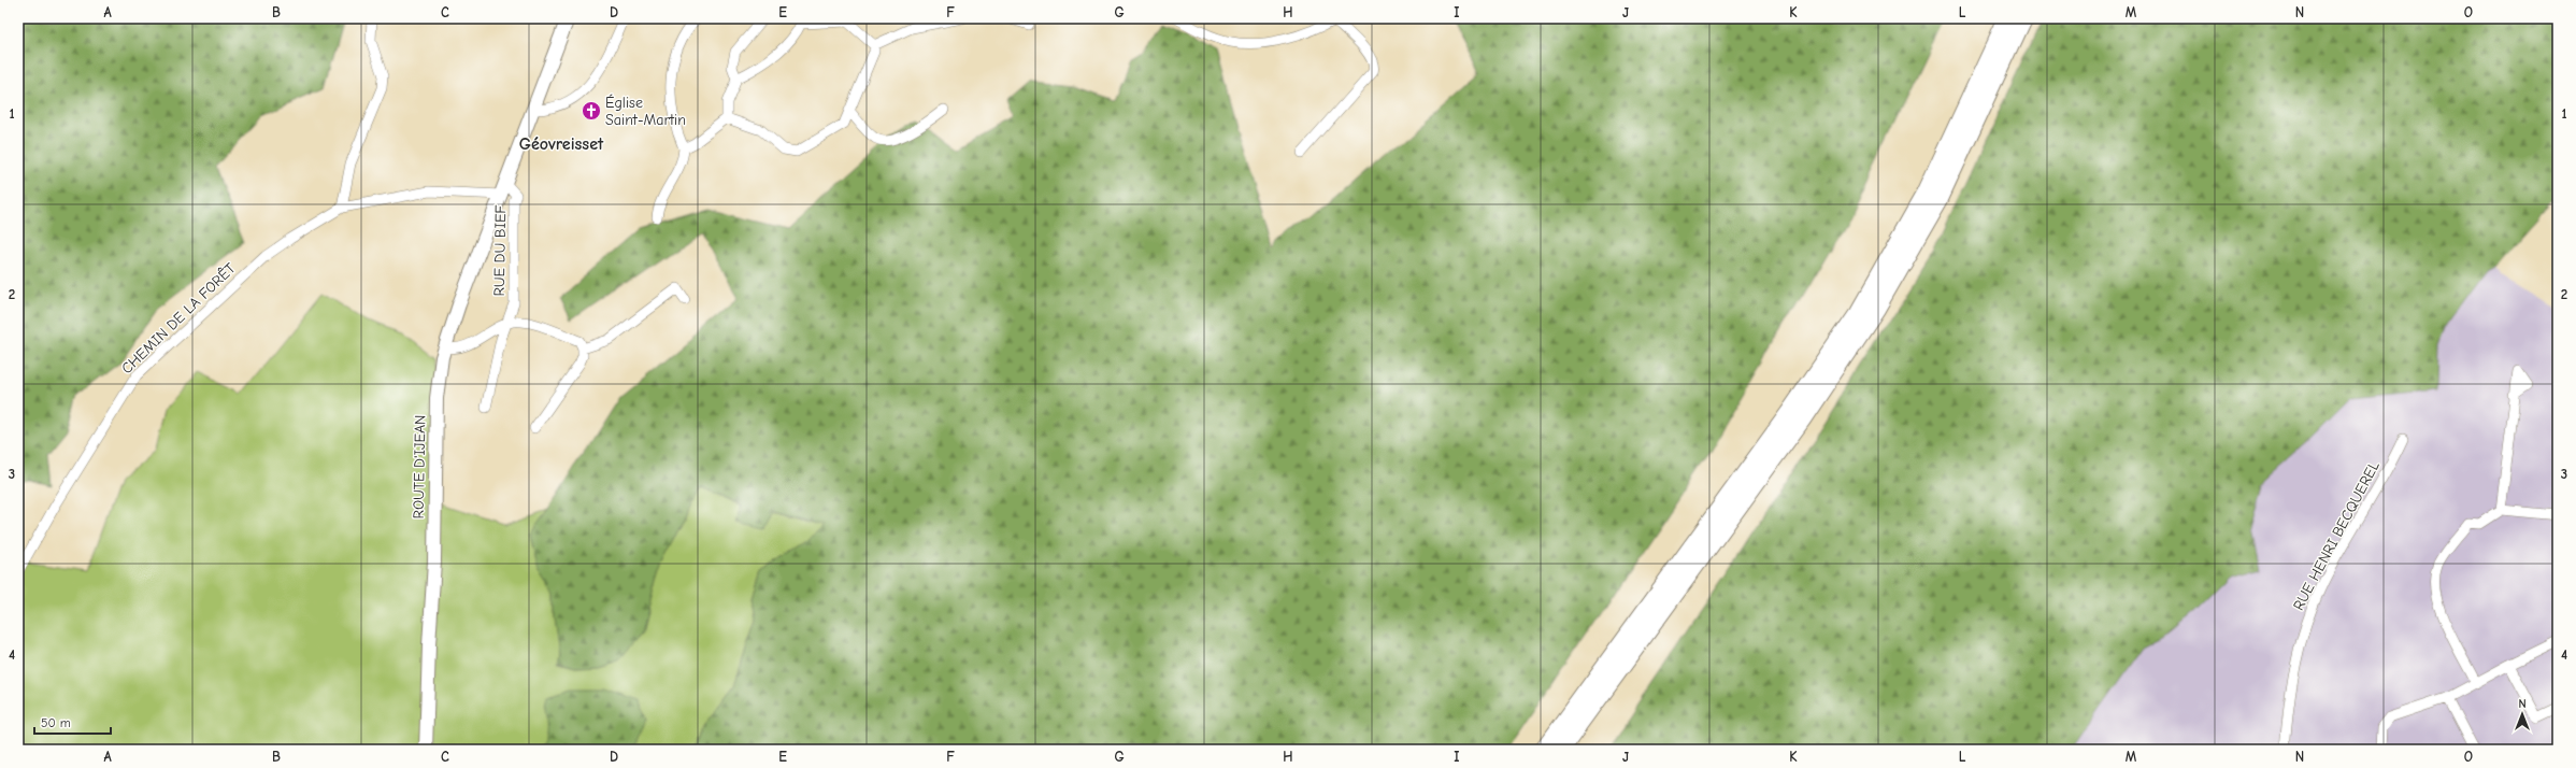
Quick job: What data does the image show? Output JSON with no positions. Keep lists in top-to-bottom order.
{
  "streets": {
    "street": [
      "RUE DU BIEF",
      "CHEMIN DE LA FORÊT",
      "ROUTE D'IJEAN",
      "RUE HENRI BECQUEREL"
    ]
  },
  "crossings": [
    ["RUE DU BIEF", "ROUTE D'IJEAN"]
  ],
  "districts": ["Géovreisset"],
  "places": {
    "church": ["Église Saint-Martin"]
  },
  "scale_bar": "50 m",
  "north": "top",
  "grid": {
    "columns": [
      "A",
      "B",
      "C",
      "D",
      "E",
      "F",
      "G",
      "H",
      "I",
      "J",
      "K",
      "L",
      "M",
      "N",
      "O"
    ],
    "rows": [
      "1",
      "2",
      "3",
      "4"
    ]
  }
}
